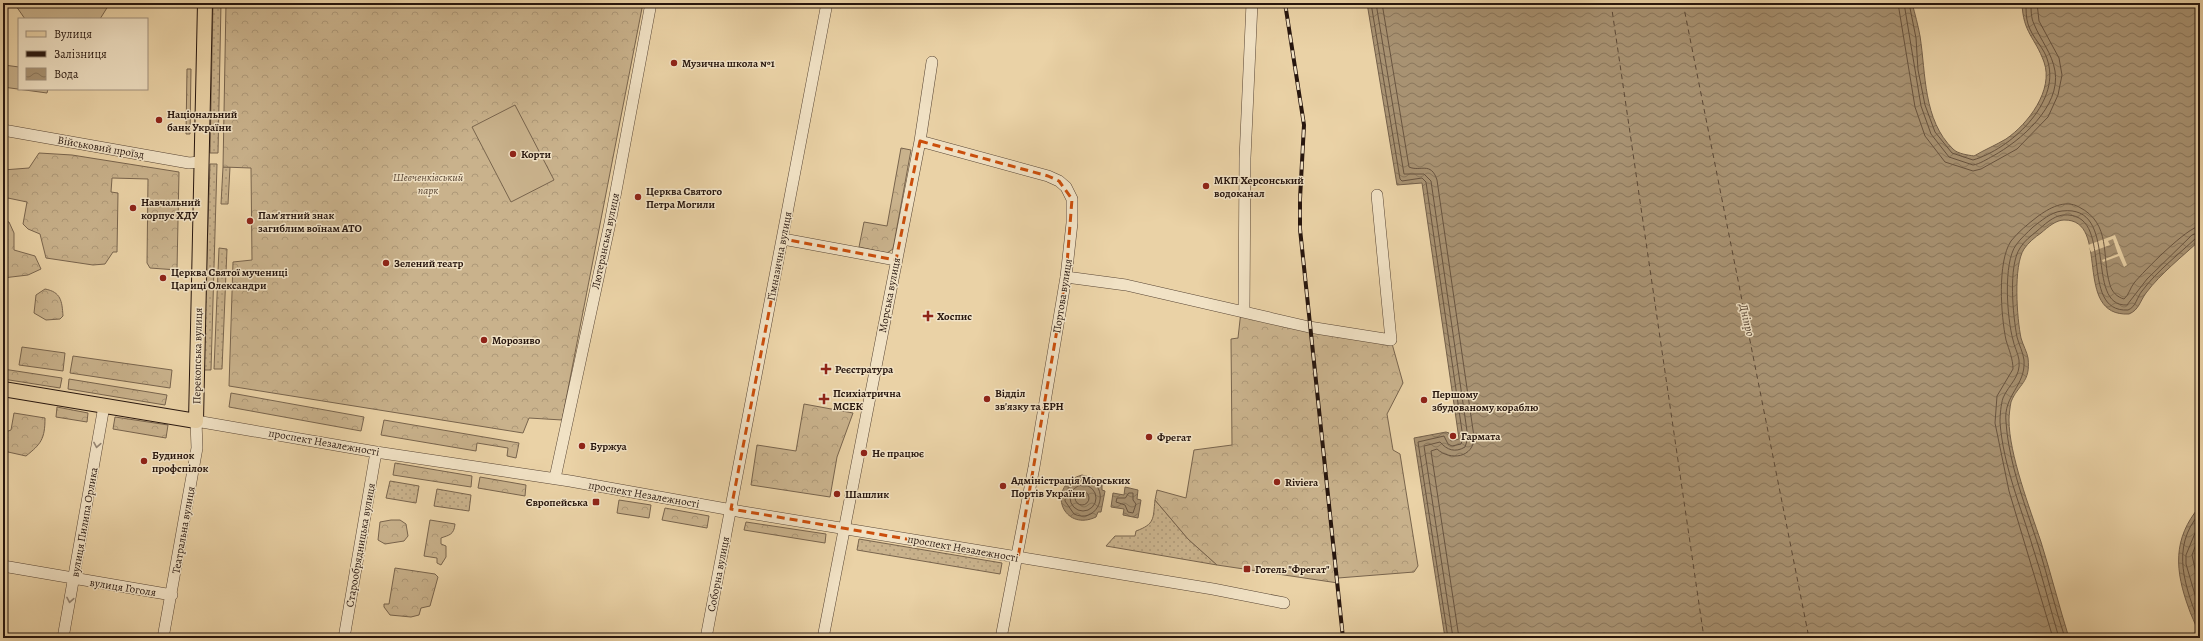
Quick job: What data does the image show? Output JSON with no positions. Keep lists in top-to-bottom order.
{
  "streets": {
    "main road": ["Перекопська вулиця", "проспект Незалежності"],
    "street": [
      "Військовий проїзд",
      "Лютеранська вулиця",
      "Гімназична вулиця",
      "Морська вулиця",
      "Портова вулиця",
      "вулиця Пилипа Орлика",
      "Театральна вулиця",
      "Старообрядницька вулиця",
      "Соборна вулиця",
      "вулиця Гоголя"
    ]
  },
  "crossings": [
    ["Військовий проїзд", "Перекопська вулиця"],
    ["Лютеранська вулиця", "проспект Незалежності"],
    ["Гімназична вулиця", "проспект Незалежності"],
    ["Гімназична вулиця", "Соборна вулиця"],
    ["Морська вулиця", "Портова вулиця"],
    ["Морська вулиця", "проспект Незалежності"],
    ["Портова вулиця", "проспект Незалежності"],
    ["Перекопська вулиця", "проспект Незалежності"],
    ["Перекопська вулиця", "Театральна вулиця"],
    ["проспект Незалежності", "вулиця Пилипа Орлика"],
    ["проспект Незалежності", "Театральна вулиця"],
    ["проспект Незалежності", "Старообрядницька вулиця"],
    ["проспект Незалежності", "Соборна вулиця"],
    ["вулиця Пилипа Орлика", "вулиця Гоголя"],
    ["Театральна вулиця", "вулиця Гоголя"]
  ],
  "one_way": ["вулиця Пилипа Орлика"],
  "water": ["Дніпро"],
  "parks": ["Шевченківський парк"],
  "places": {
    "other": [
      "Музична школа №1",
      "Національний банк України",
      "Корти",
      "МКП Херсонський водоканал",
      "Церква Святого Петра Могили",
      "Навчальний корпус ХДУ",
      "Пам'ятний знак загиблим воїнам АТО",
      "Зелений театр",
      "Церква Святої мучениці Цариці Олександри",
      "Морозиво",
      "Відділ зв'язку та ЕРН",
      "Першому збудованому кораблю",
      "Гармата",
      "Фрегат",
      "Буржуа",
      "Не працює",
      "Будинок профспілок",
      "Riviera",
      "Адміністрація Морських Портів України",
      "Шашлик"
    ],
    "health": ["Хоспис", "Реєстратура", "Психіатрична МСЕК"],
    "transit": ["Європейська", "Готель \"Фрегат\""]
  },
  "legend": ["Вулиця", "Залізниця", "Вода"]
}
